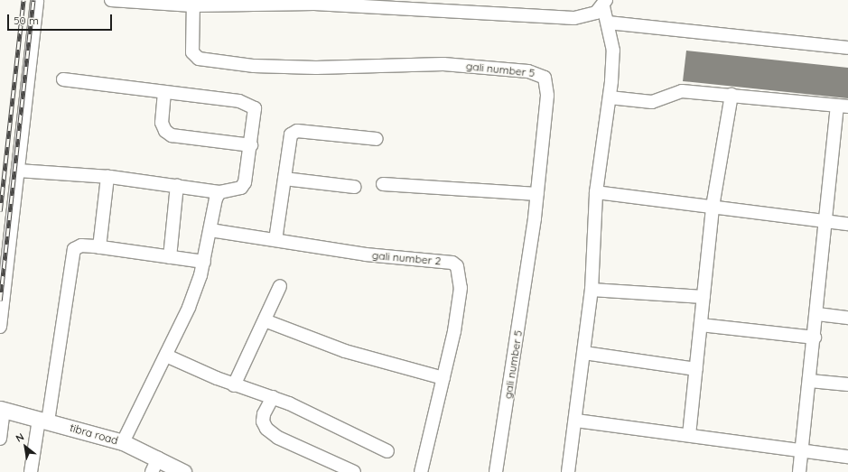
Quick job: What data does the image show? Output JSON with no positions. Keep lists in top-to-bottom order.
{
  "streets": {
    "street": ["gali number 5", "gali number 2", "tibra road"]
  },
  "scale_bar": "50 m",
  "north": "top left"
}
